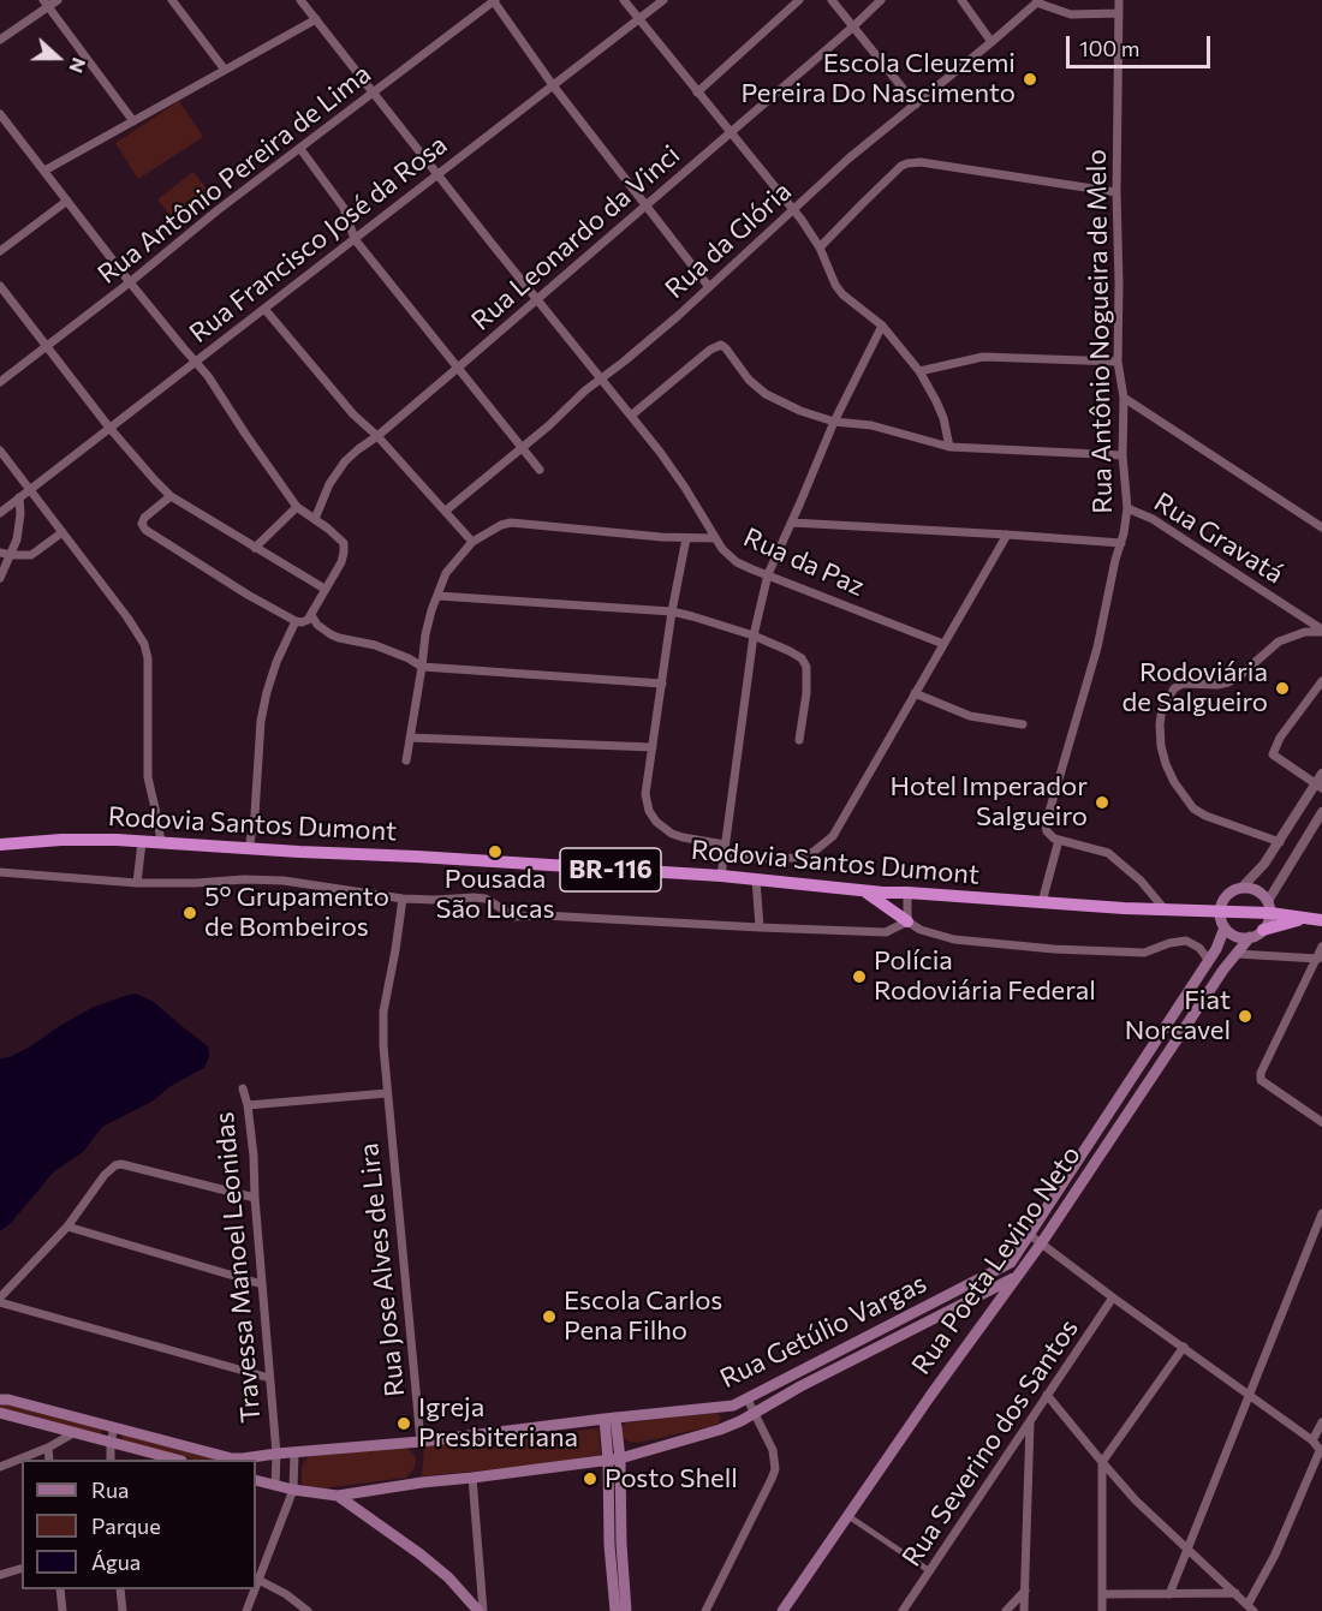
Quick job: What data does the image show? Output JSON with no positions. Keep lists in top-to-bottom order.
{
  "streets": {
    "highway": ["Rodovia Santos Dumont", "BR-116"],
    "main road": ["Rua Poeta Levino Neto", "Rua Getúlio Vargas"],
    "street": [
      "Rua Antônio Pereira de Lima",
      "Rua Leonardo da Vinci",
      "Rua Francisco José da Rosa",
      "Rua da Glória",
      "Rua Antônio Nogueira de Melo",
      "Rua Gravatá",
      "Rua da Paz",
      "Travessa Manoel Leonidas",
      "Rua Jose Alves de Lira",
      "Rua Severino dos Santos"
    ]
  },
  "crossings": [
    ["Rua Antônio Pereira de Lima", "Rua da Paz"],
    ["Rua Leonardo da Vinci", "Rua da Paz"],
    ["Rua Francisco José da Rosa", "Rua da Paz"],
    ["Rua da Glória", "Rua da Paz"],
    ["Rua Antônio Nogueira de Melo", "Rua Gravatá"],
    ["Rua Poeta Levino Neto", "Rua Getúlio Vargas"],
    ["Travessa Manoel Leonidas", "Rua Getúlio Vargas"],
    ["Rua Jose Alves de Lira", "Rua Getúlio Vargas"]
  ],
  "places": [
    "Escola Cleuzemi Pereira Do Nascimento",
    "Rodoviária de Salgueiro",
    "Hotel Imperador Salgueiro",
    "Pousada São Lucas",
    "5º Grupamento de Bombeiros",
    "Polícia Rodoviária Federal",
    "Fiat Norcavel",
    "Escola Carlos Pena Filho",
    "Igreja Presbiteriana",
    "Posto Shell"
  ],
  "legend": ["Rua", "Parque", "Água"],
  "scale_bar": "100 m",
  "north": "right"
}
